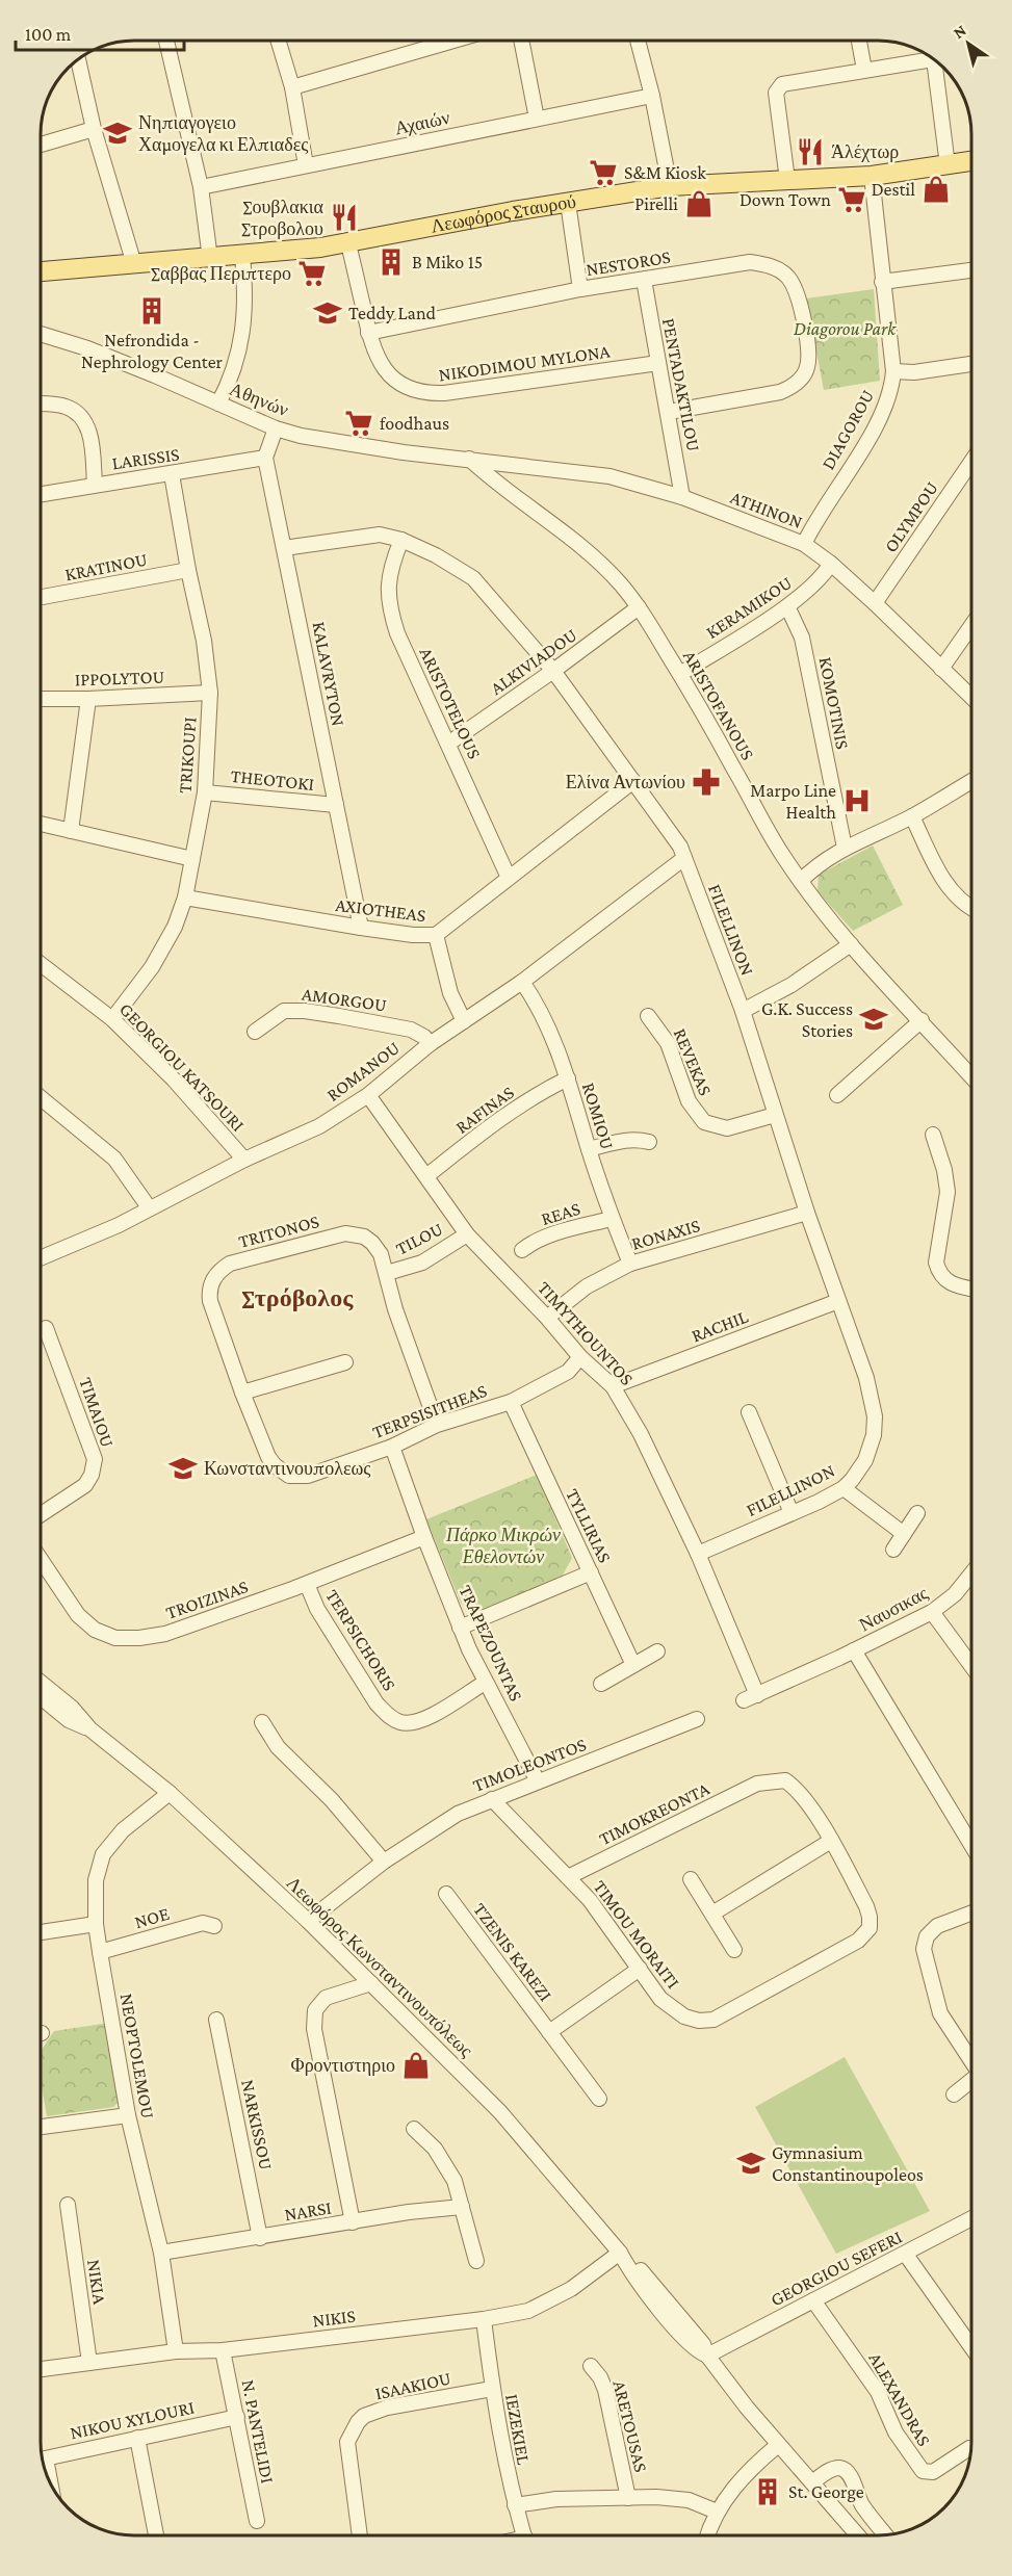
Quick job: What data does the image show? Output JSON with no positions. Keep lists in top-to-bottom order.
{
  "streets": {
    "main road": ["Λεωφόρος Σταυρού"],
    "street": [
      "Αχαιών",
      "NESTOROS",
      "NIKODIMOU MYLONA",
      "PENTADAKTILOU",
      "Αθηνών",
      "DIAGOROU",
      "LARISSIS",
      "ATHINON",
      "OLYMPOU",
      "KRATINOU",
      "KERAMIKOU",
      "ALKIVIADOU",
      "KALAVRYTON",
      "IPPOLYTOU",
      "ARISTOTELOUS",
      "KOMOTINIS",
      "ARISTOFANOUS",
      "TRIKOUPI",
      "THEOTOKI",
      "AXIOTHEAS",
      "FILELLINON",
      "AMORGOU",
      "REVEKAS",
      "GEORGIOU KATSOURI",
      "ROMANOU",
      "RAFINAS",
      "ROMIOU",
      "REAS",
      "TRITONOS",
      "RONAXIS",
      "TILOU",
      "RACHIL",
      "TIMYTHOUNTOS",
      "TERPSISITHEAS",
      "TIMAIOU",
      "TYLLIRIAS",
      "TROIZINAS",
      "Ναυσικας",
      "TERPSICHORIS",
      "TRAPEZOUNTAS",
      "TIMOLEONTOS",
      "TIMOKREONTA",
      "NOE",
      "TIMOU MORAITI",
      "TZENIS KAREZI",
      "Λεωφόρος Κωνσταντινουπόλεως",
      "NEOPTOLEMOU",
      "NARKISSOU",
      "NARSI",
      "GEORGIOU SEFERI",
      "NIKIA",
      "NIKIS",
      "ISAAKIOU",
      "ALEXANDRAS",
      "NIKOU XYLOURI",
      "ARETOUSAS",
      "IEZEKIEL",
      "N. PANTELIDI"
    ]
  },
  "crossings": [
    ["Λεωφόρος Σταυρού", "NIKODIMOU MYLONA"],
    ["Λεωφόρος Σταυρού", "DIAGOROU"],
    ["NESTOROS", "NIKODIMOU MYLONA"],
    ["NESTOROS", "PENTADAKTILOU"],
    ["NIKODIMOU MYLONA", "PENTADAKTILOU"],
    ["PENTADAKTILOU", "ATHINON"],
    ["Αθηνών", "ATHINON"],
    ["Αθηνών", "ARISTOFANOUS"],
    ["DIAGOROU", "ATHINON"],
    ["LARISSIS", "KALAVRYTON"],
    ["LARISSIS", "TRIKOUPI"],
    ["ATHINON", "OLYMPOU"],
    ["ATHINON", "KERAMIKOU"],
    ["ATHINON", "ARISTOFANOUS"],
    ["KRATINOU", "TRIKOUPI"],
    ["KERAMIKOU", "KOMOTINIS"],
    ["KERAMIKOU", "ARISTOFANOUS"],
    ["ALKIVIADOU", "ARISTOTELOUS"],
    ["ALKIVIADOU", "ARISTOFANOUS"],
    ["ALKIVIADOU", "FILELLINON"],
    ["KALAVRYTON", "THEOTOKI"],
    ["KALAVRYTON", "AXIOTHEAS"],
    ["KALAVRYTON", "FILELLINON"],
    ["IPPOLYTOU", "TRIKOUPI"],
    ["ARISTOTELOUS", "AXIOTHEAS"],
    ["ARISTOTELOUS", "FILELLINON"],
    ["TRIKOUPI", "THEOTOKI"],
    ["TRIKOUPI", "AXIOTHEAS"],
    ["TRIKOUPI", "GEORGIOU KATSOURI"],
    ["AXIOTHEAS", "FILELLINON"],
    ["FILELLINON", "REVEKAS"],
    ["FILELLINON", "ROMANOU"],
    ["FILELLINON", "RONAXIS"],
    ["FILELLINON", "RACHIL"],
    ["FILELLINON", "TIMYTHOUNTOS"],
    ["AMORGOU", "ROMANOU"],
    ["GEORGIOU KATSOURI", "ROMANOU"],
    ["ROMANOU", "ROMIOU"],
    ["ROMANOU", "TIMYTHOUNTOS"],
    ["RAFINAS", "ROMIOU"],
    ["RAFINAS", "TIMYTHOUNTOS"],
    ["ROMIOU", "REAS"],
    ["ROMIOU", "RONAXIS"],
    ["TRITONOS", "TILOU"],
    ["TRITONOS", "TERPSISITHEAS"],
    ["RONAXIS", "TIMYTHOUNTOS"],
    ["TILOU", "TIMYTHOUNTOS"],
    ["RACHIL", "TIMYTHOUNTOS"],
    ["TIMYTHOUNTOS", "TERPSISITHEAS"],
    ["TIMYTHOUNTOS", "Ναυσικας"],
    ["TERPSISITHEAS", "TYLLIRIAS"],
    ["TERPSISITHEAS", "TRAPEZOUNTAS"],
    ["TROIZINAS", "TERPSICHORIS"],
    ["TROIZINAS", "TRAPEZOUNTAS"],
    ["TERPSICHORIS", "TRAPEZOUNTAS"],
    ["TRAPEZOUNTAS", "TIMOLEONTOS"],
    ["TIMOLEONTOS", "TIMOU MORAITI"],
    ["TIMOLEONTOS", "Λεωφόρος Κωνσταντινουπόλεως"],
    ["TIMOKREONTA", "TIMOU MORAITI"],
    ["NOE", "NEOPTOLEMOU"],
    ["TIMOU MORAITI", "TZENIS KAREZI"],
    ["Λεωφόρος Κωνσταντινουπόλεως", "NEOPTOLEMOU"],
    ["Λεωφόρος Κωνσταντινουπόλεως", "GEORGIOU SEFERI"],
    ["Λεωφόρος Κωνσταντινουπόλεως", "NIKIS"],
    ["NEOPTOLEMOU", "NARSI"],
    ["NEOPTOLEMOU", "NIKIS"],
    ["NARKISSOU", "NARSI"],
    ["GEORGIOU SEFERI", "ALEXANDRAS"],
    ["NIKIA", "NIKIS"],
    ["NIKIS", "IEZEKIEL"],
    ["NIKIS", "N. PANTELIDI"],
    ["ISAAKIOU", "IEZEKIEL"],
    ["NIKOU XYLOURI", "N. PANTELIDI"]
  ],
  "districts": ["Στρόβολος"],
  "parks": ["Diagorou Park", "Πάρκο Μικρών Εθελοντών"],
  "places": {
    "school or university": [
      "Νηπιαγογειο Χαμογελα κι Ελπιαδες",
      "Teddy Land",
      "G.K. Success Stories",
      "Κωνσταντινουπολεως",
      "Gymnasium Constantinoupoleos"
    ],
    "restaurant": ["Άλέχτωρ", "Σουβλακια Στροβολου"],
    "supermarket": [
      "S&M Kiosk",
      "Down Town",
      "Σαββας Περιπτερο",
      "foodhaus"
    ],
    "shop": ["Destil", "Pirelli", "Φροντιστηριο"],
    "building": ["B Miko 15", "Nefrondida - Nephrology Center", "St. George"],
    "pharmacy": ["Ελίνα Αντωνίου"],
    "hospital": ["Marpo Line Health"]
  },
  "scale_bar": "100 m",
  "north": "top left"
}
